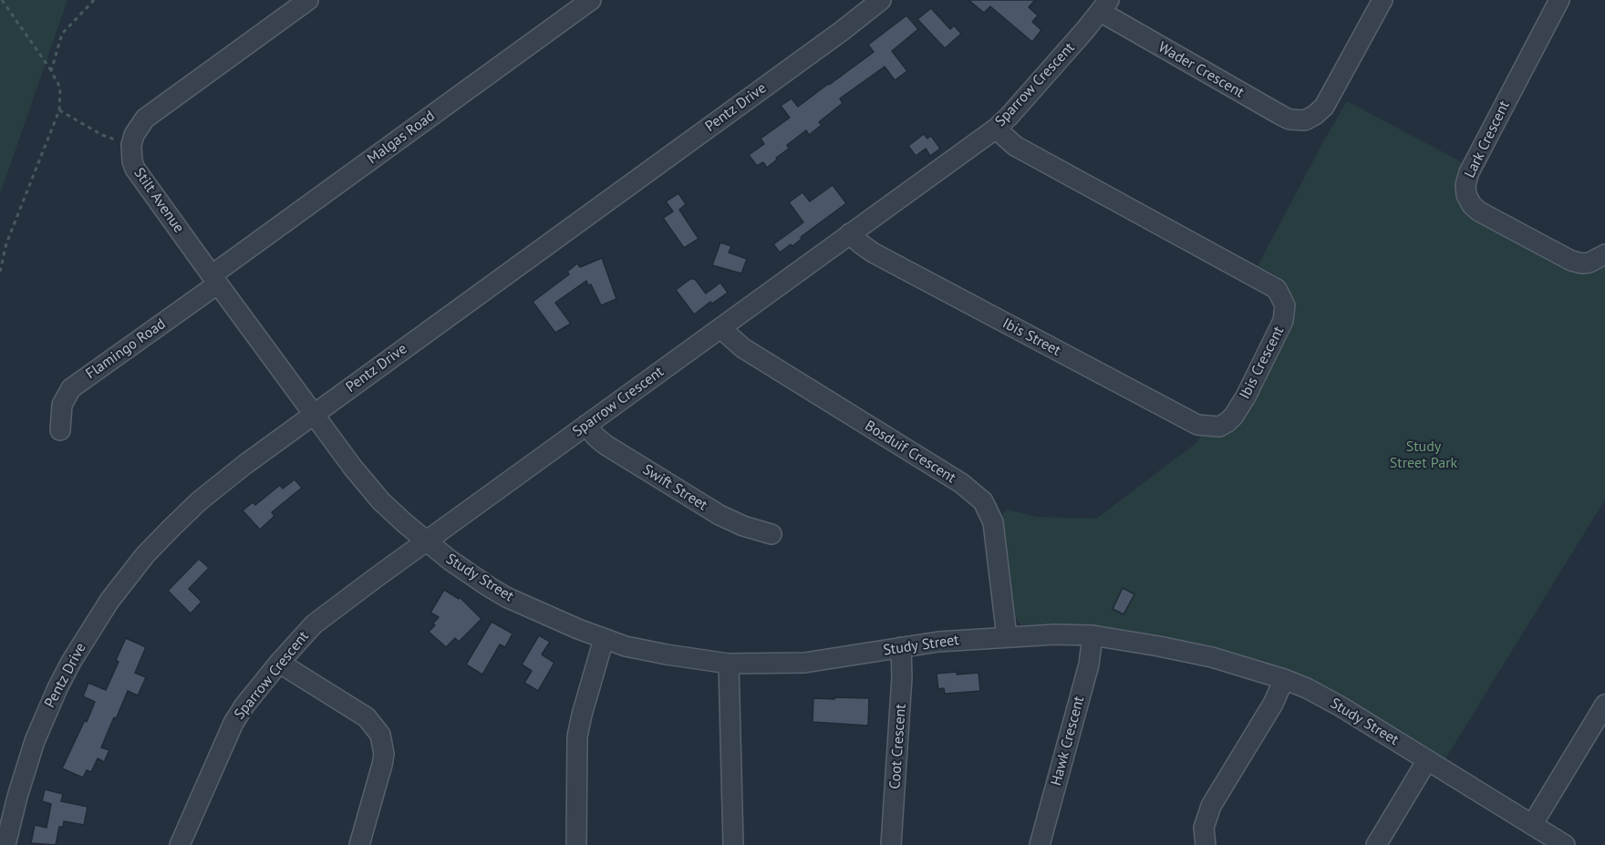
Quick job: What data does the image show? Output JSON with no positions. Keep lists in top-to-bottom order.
{
  "streets": {
    "street": [
      "Wader Crescent",
      "Sparrow Crescent",
      "Pentz Drive",
      "Malgas Road",
      "Lark Crescent",
      "Stilt Avenue",
      "Ibis Street",
      "Flamingo Road",
      "Ibis Crescent",
      "Bosduif Crescent",
      "Swift Street",
      "Study Street",
      "Hawk Crescent",
      "Coot Crescent"
    ]
  },
  "crossings": [
    ["Wader Crescent", "Sparrow Crescent"],
    ["Sparrow Crescent", "Ibis Street"],
    ["Sparrow Crescent", "Ibis Crescent"],
    ["Sparrow Crescent", "Bosduif Crescent"],
    ["Sparrow Crescent", "Swift Street"],
    ["Sparrow Crescent", "Study Street"],
    ["Pentz Drive", "Stilt Avenue"],
    ["Pentz Drive", "Study Street"],
    ["Malgas Road", "Stilt Avenue"],
    ["Malgas Road", "Flamingo Road"],
    ["Stilt Avenue", "Flamingo Road"],
    ["Stilt Avenue", "Study Street"],
    ["Ibis Street", "Ibis Crescent"],
    ["Bosduif Crescent", "Study Street"],
    ["Study Street", "Hawk Crescent"],
    ["Study Street", "Coot Crescent"]
  ],
  "parks": ["Study Street Park"]
}
